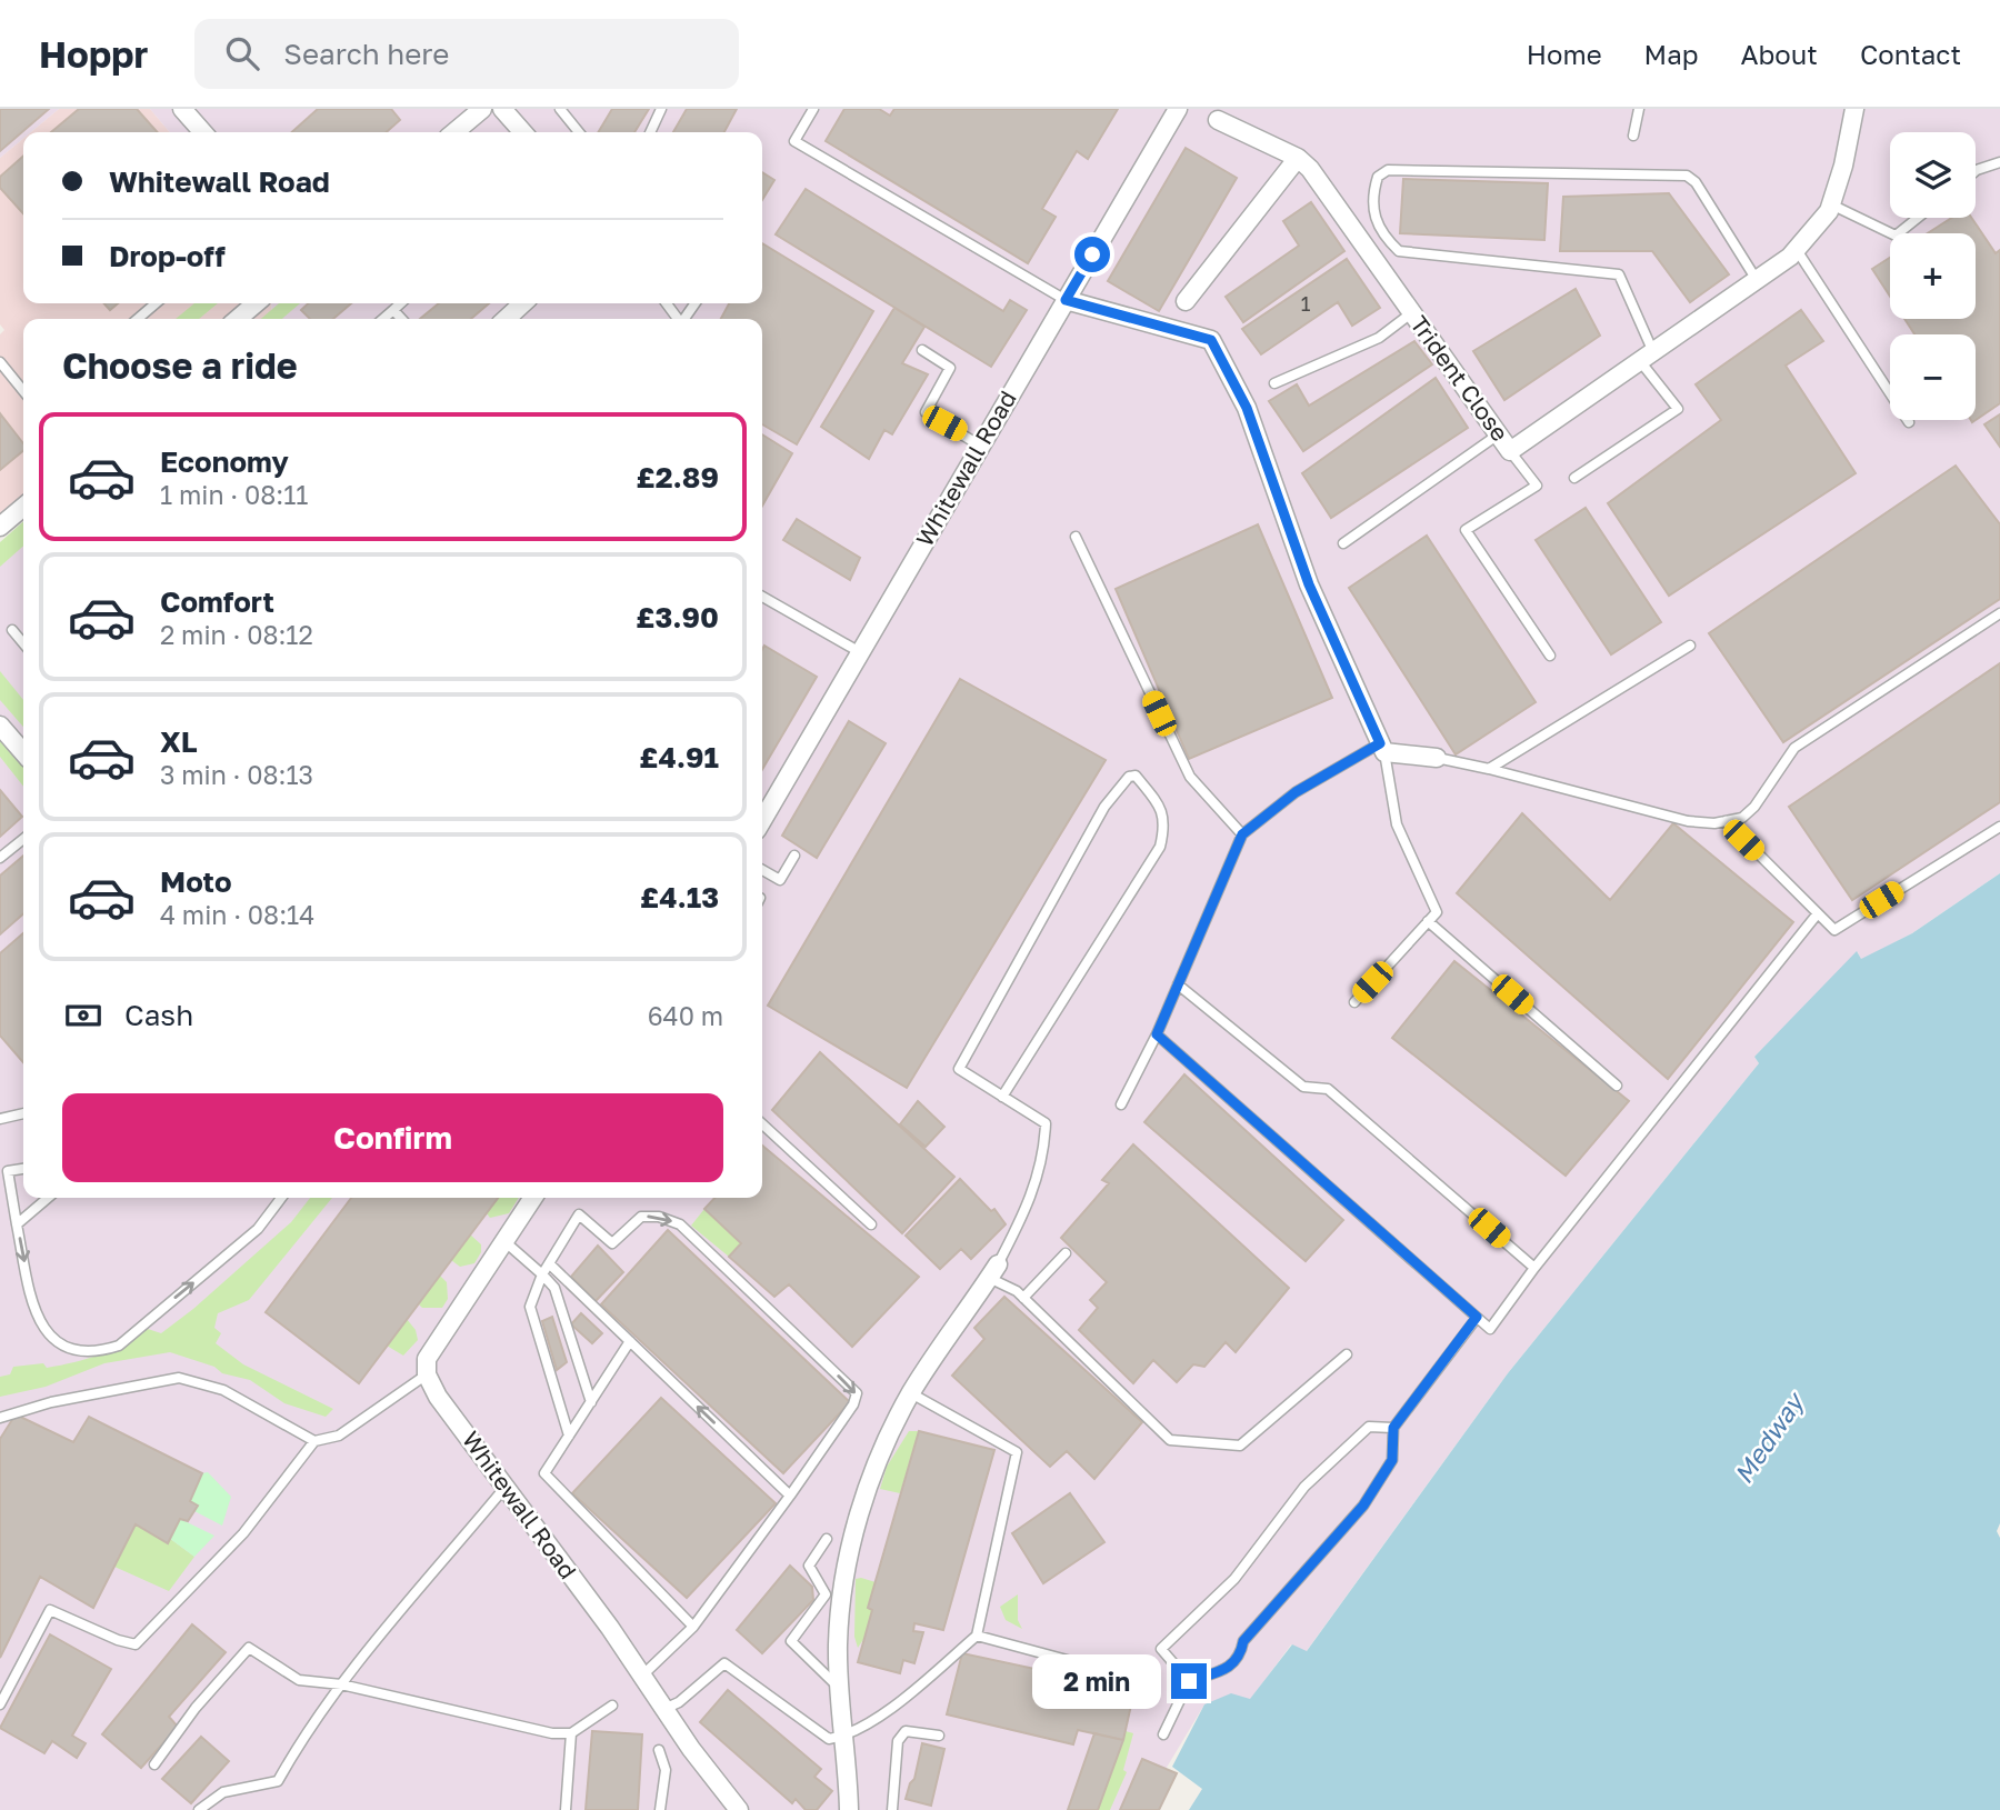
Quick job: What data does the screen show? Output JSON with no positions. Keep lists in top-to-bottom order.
{
  "streets": {
    "street": ["Trident Close", "Whitewall Road"]
  },
  "water": ["Medway"],
  "house_numbers": ["1"],
  "page": {
    "header": "Hoppr",
    "search": "Search here",
    "nav": [
      "Home",
      "Map",
      "About",
      "Contact"
    ],
    "map_buttons": ["+", "−"],
    "banner": ["Whitewall Road", "Drop-off"],
    "heading": "Choose a ride",
    "list": [
      {
        "name": "Economy",
        "note": "1 min · 08:11",
        "value": "£2.89"
      },
      {
        "name": "Comfort",
        "note": "2 min · 08:12",
        "value": "£3.90"
      },
      {
        "name": "XL",
        "note": "3 min · 08:13",
        "value": "£4.91"
      },
      {
        "name": "Moto",
        "note": "4 min · 08:14",
        "value": "£4.13"
      }
    ],
    "pay": ["Cash", "640 m"],
    "buttons": "Confirm",
    "bubble": "2 min"
  }
}
